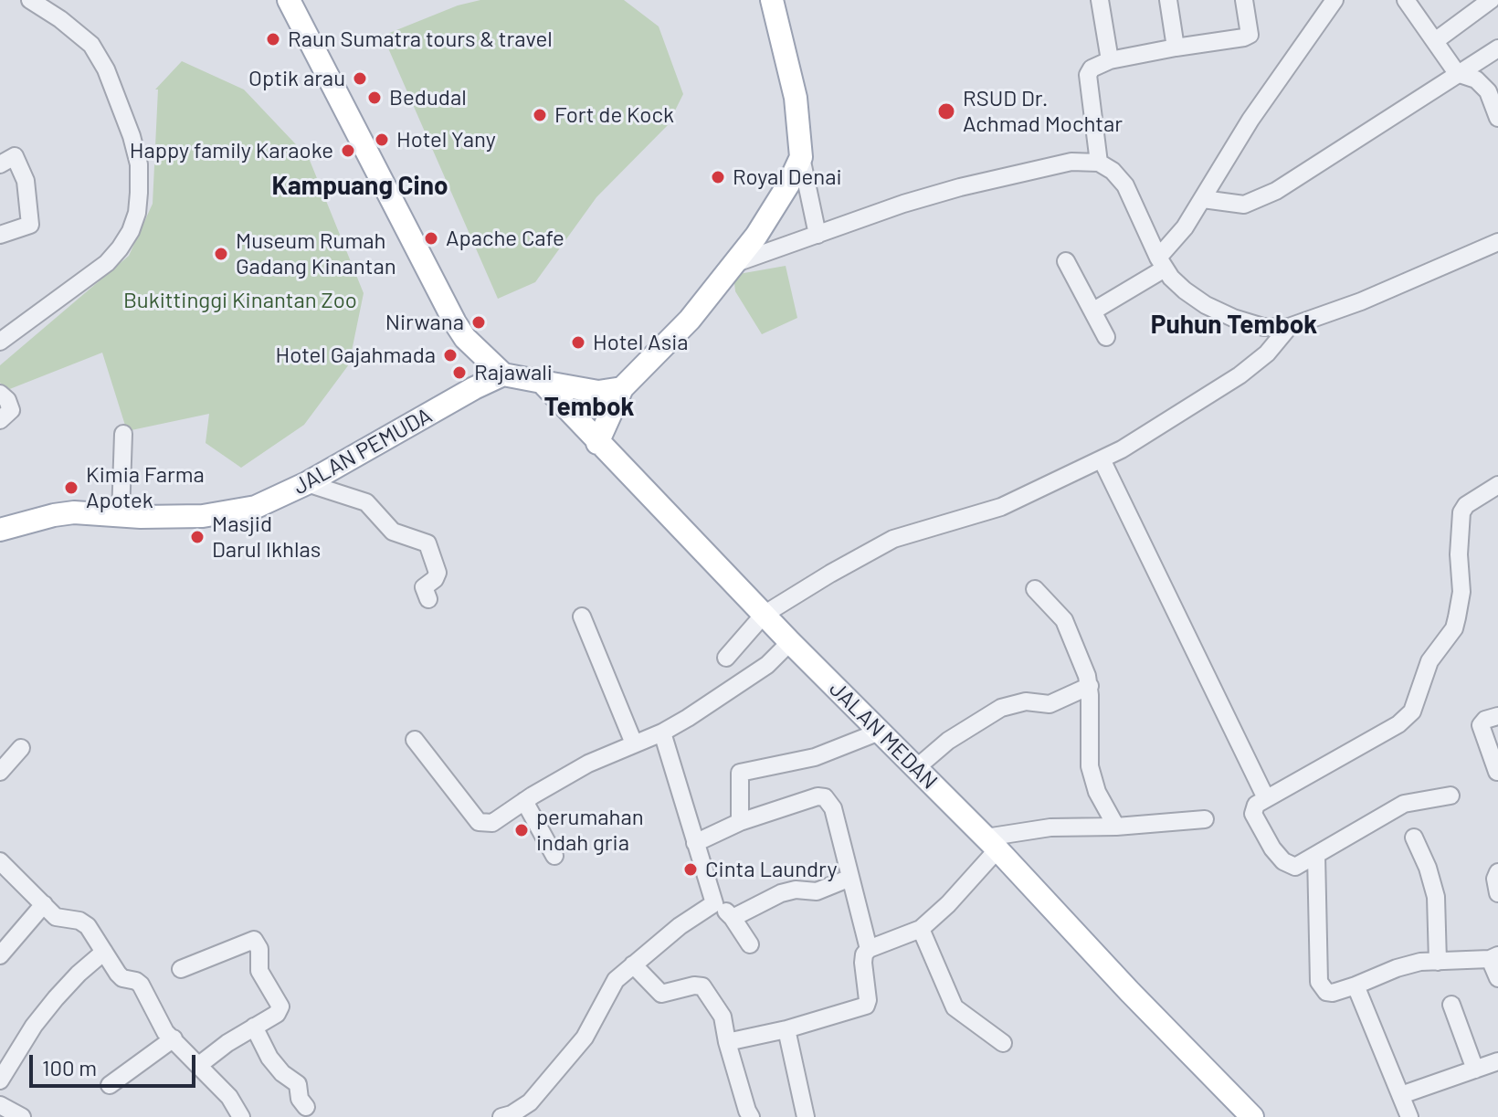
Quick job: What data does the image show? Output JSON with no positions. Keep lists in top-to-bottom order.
{
  "streets": {
    "main road": ["JALAN PEMUDA", "JALAN MEDAN"]
  },
  "districts": ["Kampuang Cino", "Puhun Tembok", "Tembok"],
  "parks": ["Bukittinggi Kinantan Zoo"],
  "places": [
    "Raun Sumatra tours & travel",
    "Optik arau",
    "Bedudal",
    "RSUD Dr. Achmad Mochtar",
    "Fort de Kock",
    "Hotel Yany",
    "Happy family Karaoke",
    "Royal Denai",
    "Apache Cafe",
    "Museum Rumah Gadang Kinantan",
    "Nirwana",
    "Hotel Asia",
    "Hotel Gajahmada",
    "Rajawali",
    "Kimia Farma Apotek",
    "Masjid Darul Ikhlas",
    "perumahan indah gria",
    "Cinta Laundry"
  ],
  "scale_bar": "100 m"
}
